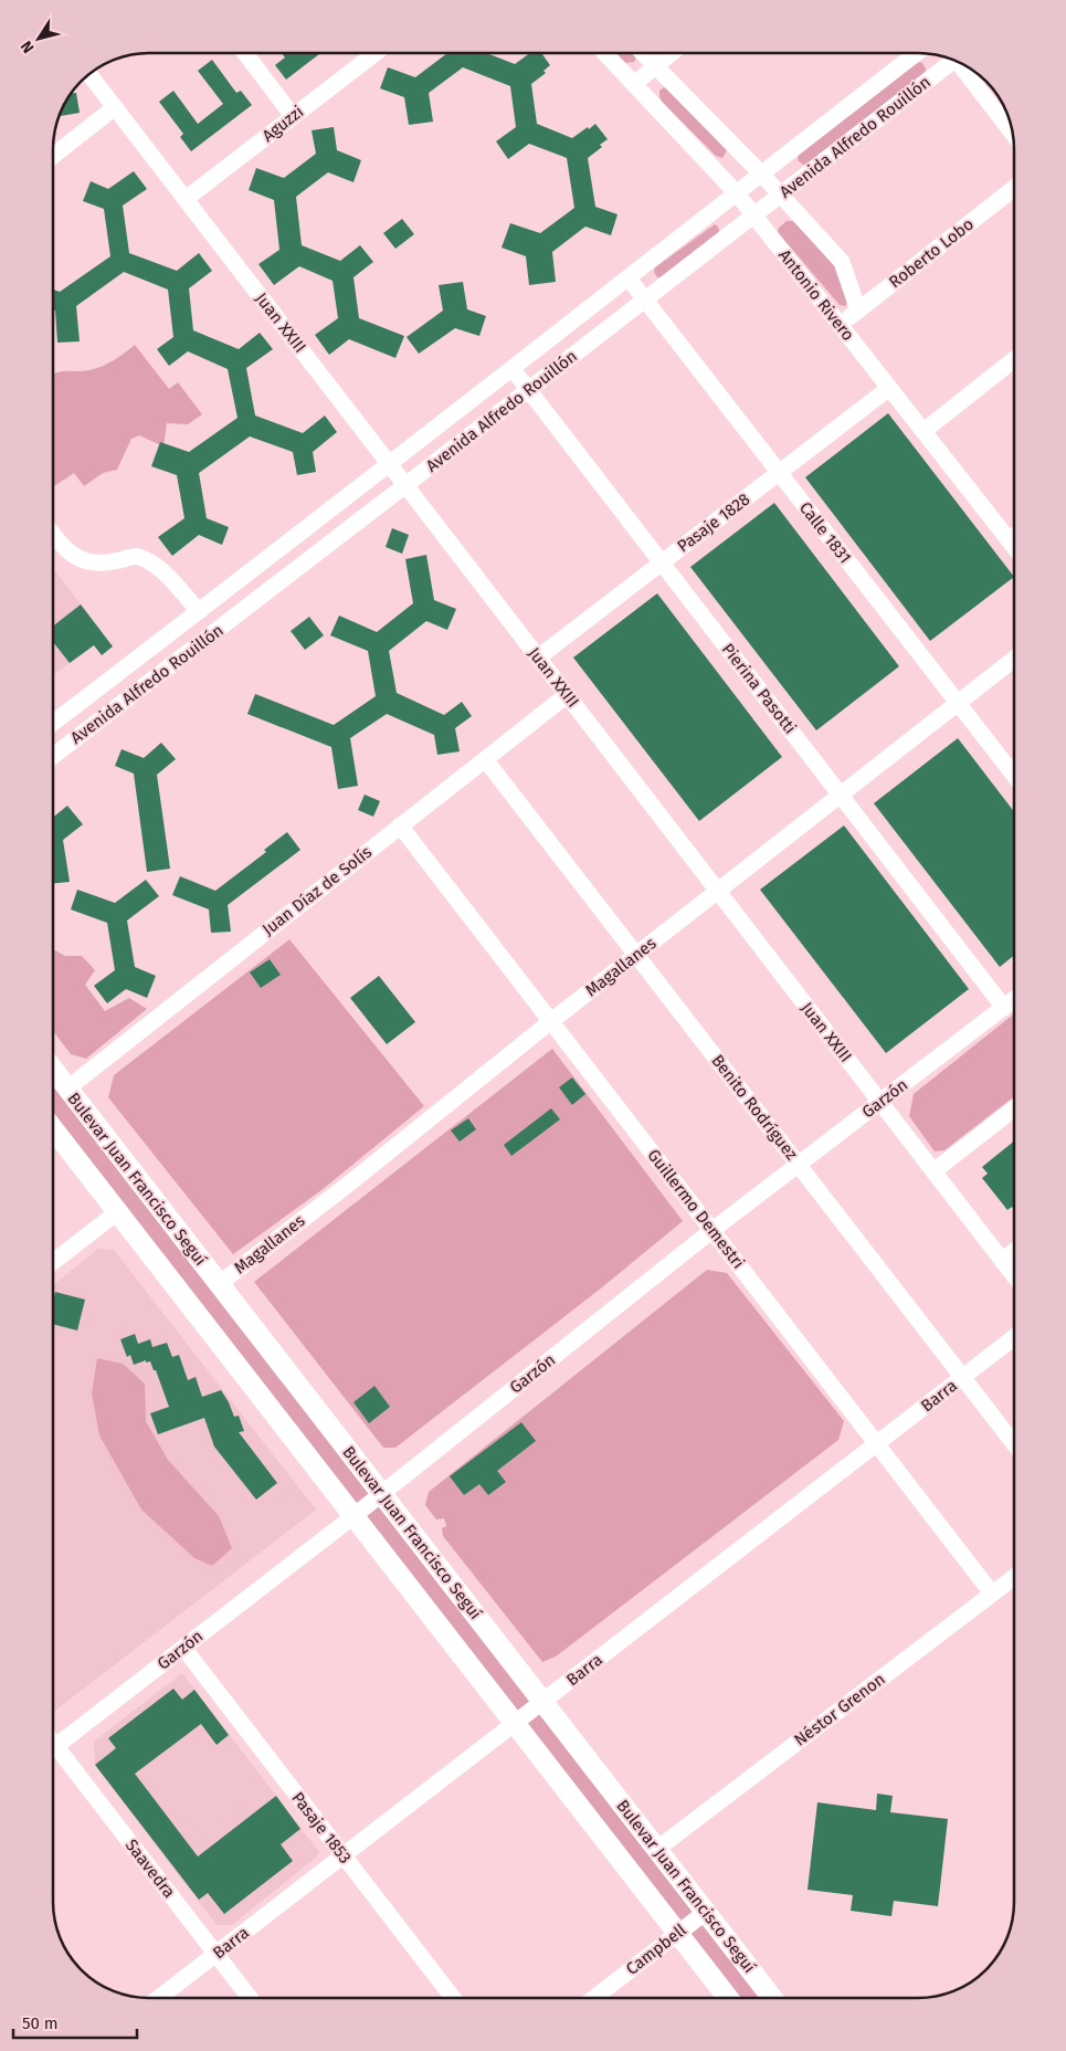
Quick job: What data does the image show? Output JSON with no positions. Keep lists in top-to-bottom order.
{
  "streets": {
    "main road": ["Bulevar Juan Francisco Seguí"],
    "street": [
      "Aguzzi",
      "Avenida Alfredo Rouillón",
      "Roberto Lobo",
      "Antonio Rivero",
      "Juan XXIII",
      "Pasaje 1828",
      "Calle 1831",
      "Pierina Pasotti",
      "Juan Díaz de Solís",
      "Magallanes",
      "Garzón",
      "Benito Rodríguez",
      "Guillermo Demestri",
      "Barra",
      "Néstor Grenon",
      "Pasaje 1853",
      "Saavedra",
      "Campbell"
    ]
  },
  "crossings": [
    ["Aguzzi", "Juan XXIII"],
    ["Avenida Alfredo Rouillón", "Antonio Rivero"],
    ["Avenida Alfredo Rouillón", "Juan XXIII"],
    ["Avenida Alfredo Rouillón", "Calle 1831"],
    ["Avenida Alfredo Rouillón", "Pierina Pasotti"],
    ["Roberto Lobo", "Antonio Rivero"],
    ["Antonio Rivero", "Pasaje 1828"],
    ["Juan XXIII", "Pasaje 1828"],
    ["Juan XXIII", "Juan Díaz de Solís"],
    ["Juan XXIII", "Magallanes"],
    ["Juan XXIII", "Garzón"],
    ["Pasaje 1828", "Calle 1831"],
    ["Pasaje 1828", "Pierina Pasotti"],
    ["Calle 1831", "Magallanes"],
    ["Pierina Pasotti", "Magallanes"],
    ["Pierina Pasotti", "Garzón"],
    ["Juan Díaz de Solís", "Benito Rodríguez"],
    ["Juan Díaz de Solís", "Bulevar Juan Francisco Seguí"],
    ["Juan Díaz de Solís", "Guillermo Demestri"],
    ["Magallanes", "Benito Rodríguez"],
    ["Magallanes", "Bulevar Juan Francisco Seguí"],
    ["Magallanes", "Guillermo Demestri"],
    ["Garzón", "Benito Rodríguez"],
    ["Garzón", "Bulevar Juan Francisco Seguí"],
    ["Garzón", "Guillermo Demestri"],
    ["Garzón", "Pasaje 1853"],
    ["Benito Rodríguez", "Barra"],
    ["Bulevar Juan Francisco Seguí", "Barra"],
    ["Bulevar Juan Francisco Seguí", "Néstor Grenon"],
    ["Bulevar Juan Francisco Seguí", "Campbell"],
    ["Guillermo Demestri", "Barra"],
    ["Guillermo Demestri", "Néstor Grenon"],
    ["Barra", "Pasaje 1853"],
    ["Barra", "Saavedra"]
  ],
  "scale_bar": "50 m",
  "north": "bottom left"
}
